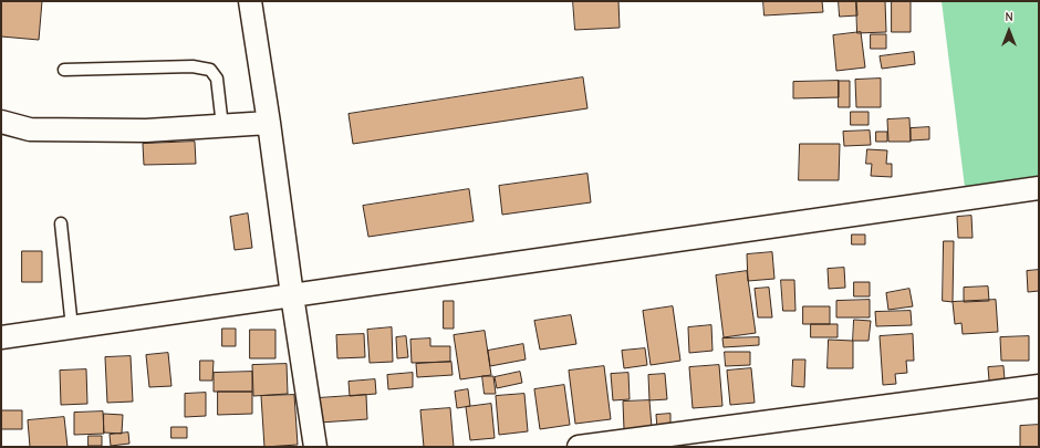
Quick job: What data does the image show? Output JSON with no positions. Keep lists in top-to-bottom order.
{
  "north": "top"
}
